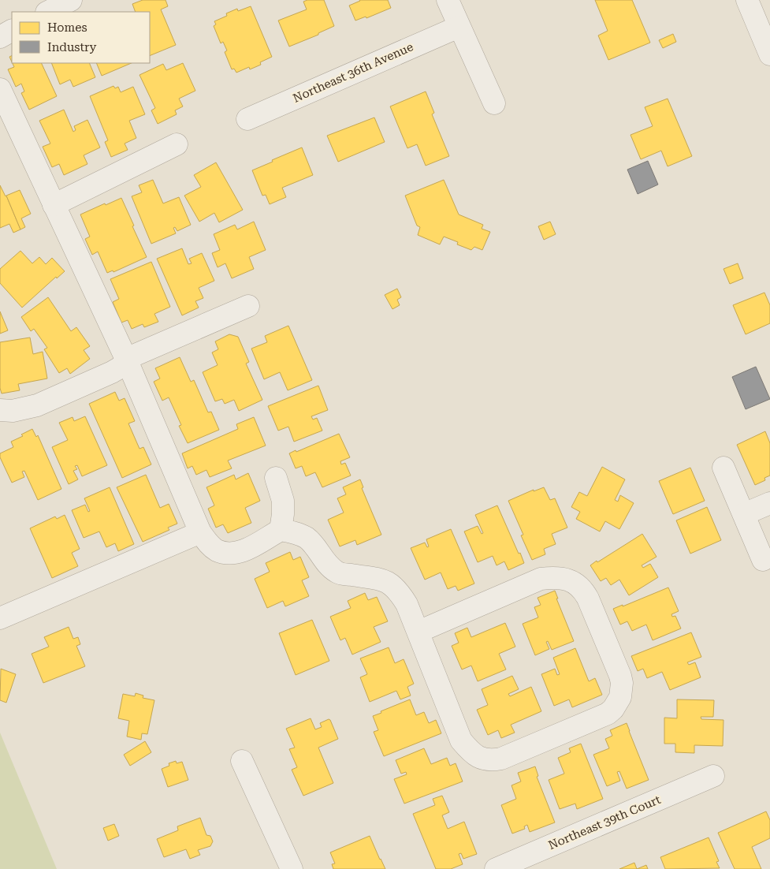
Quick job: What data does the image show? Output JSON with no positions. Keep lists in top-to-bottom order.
{
  "streets": {
    "street": ["Northeast 36th Avenue", "Northeast 39th Court"]
  },
  "legend": ["Homes", "Industry"]
}
